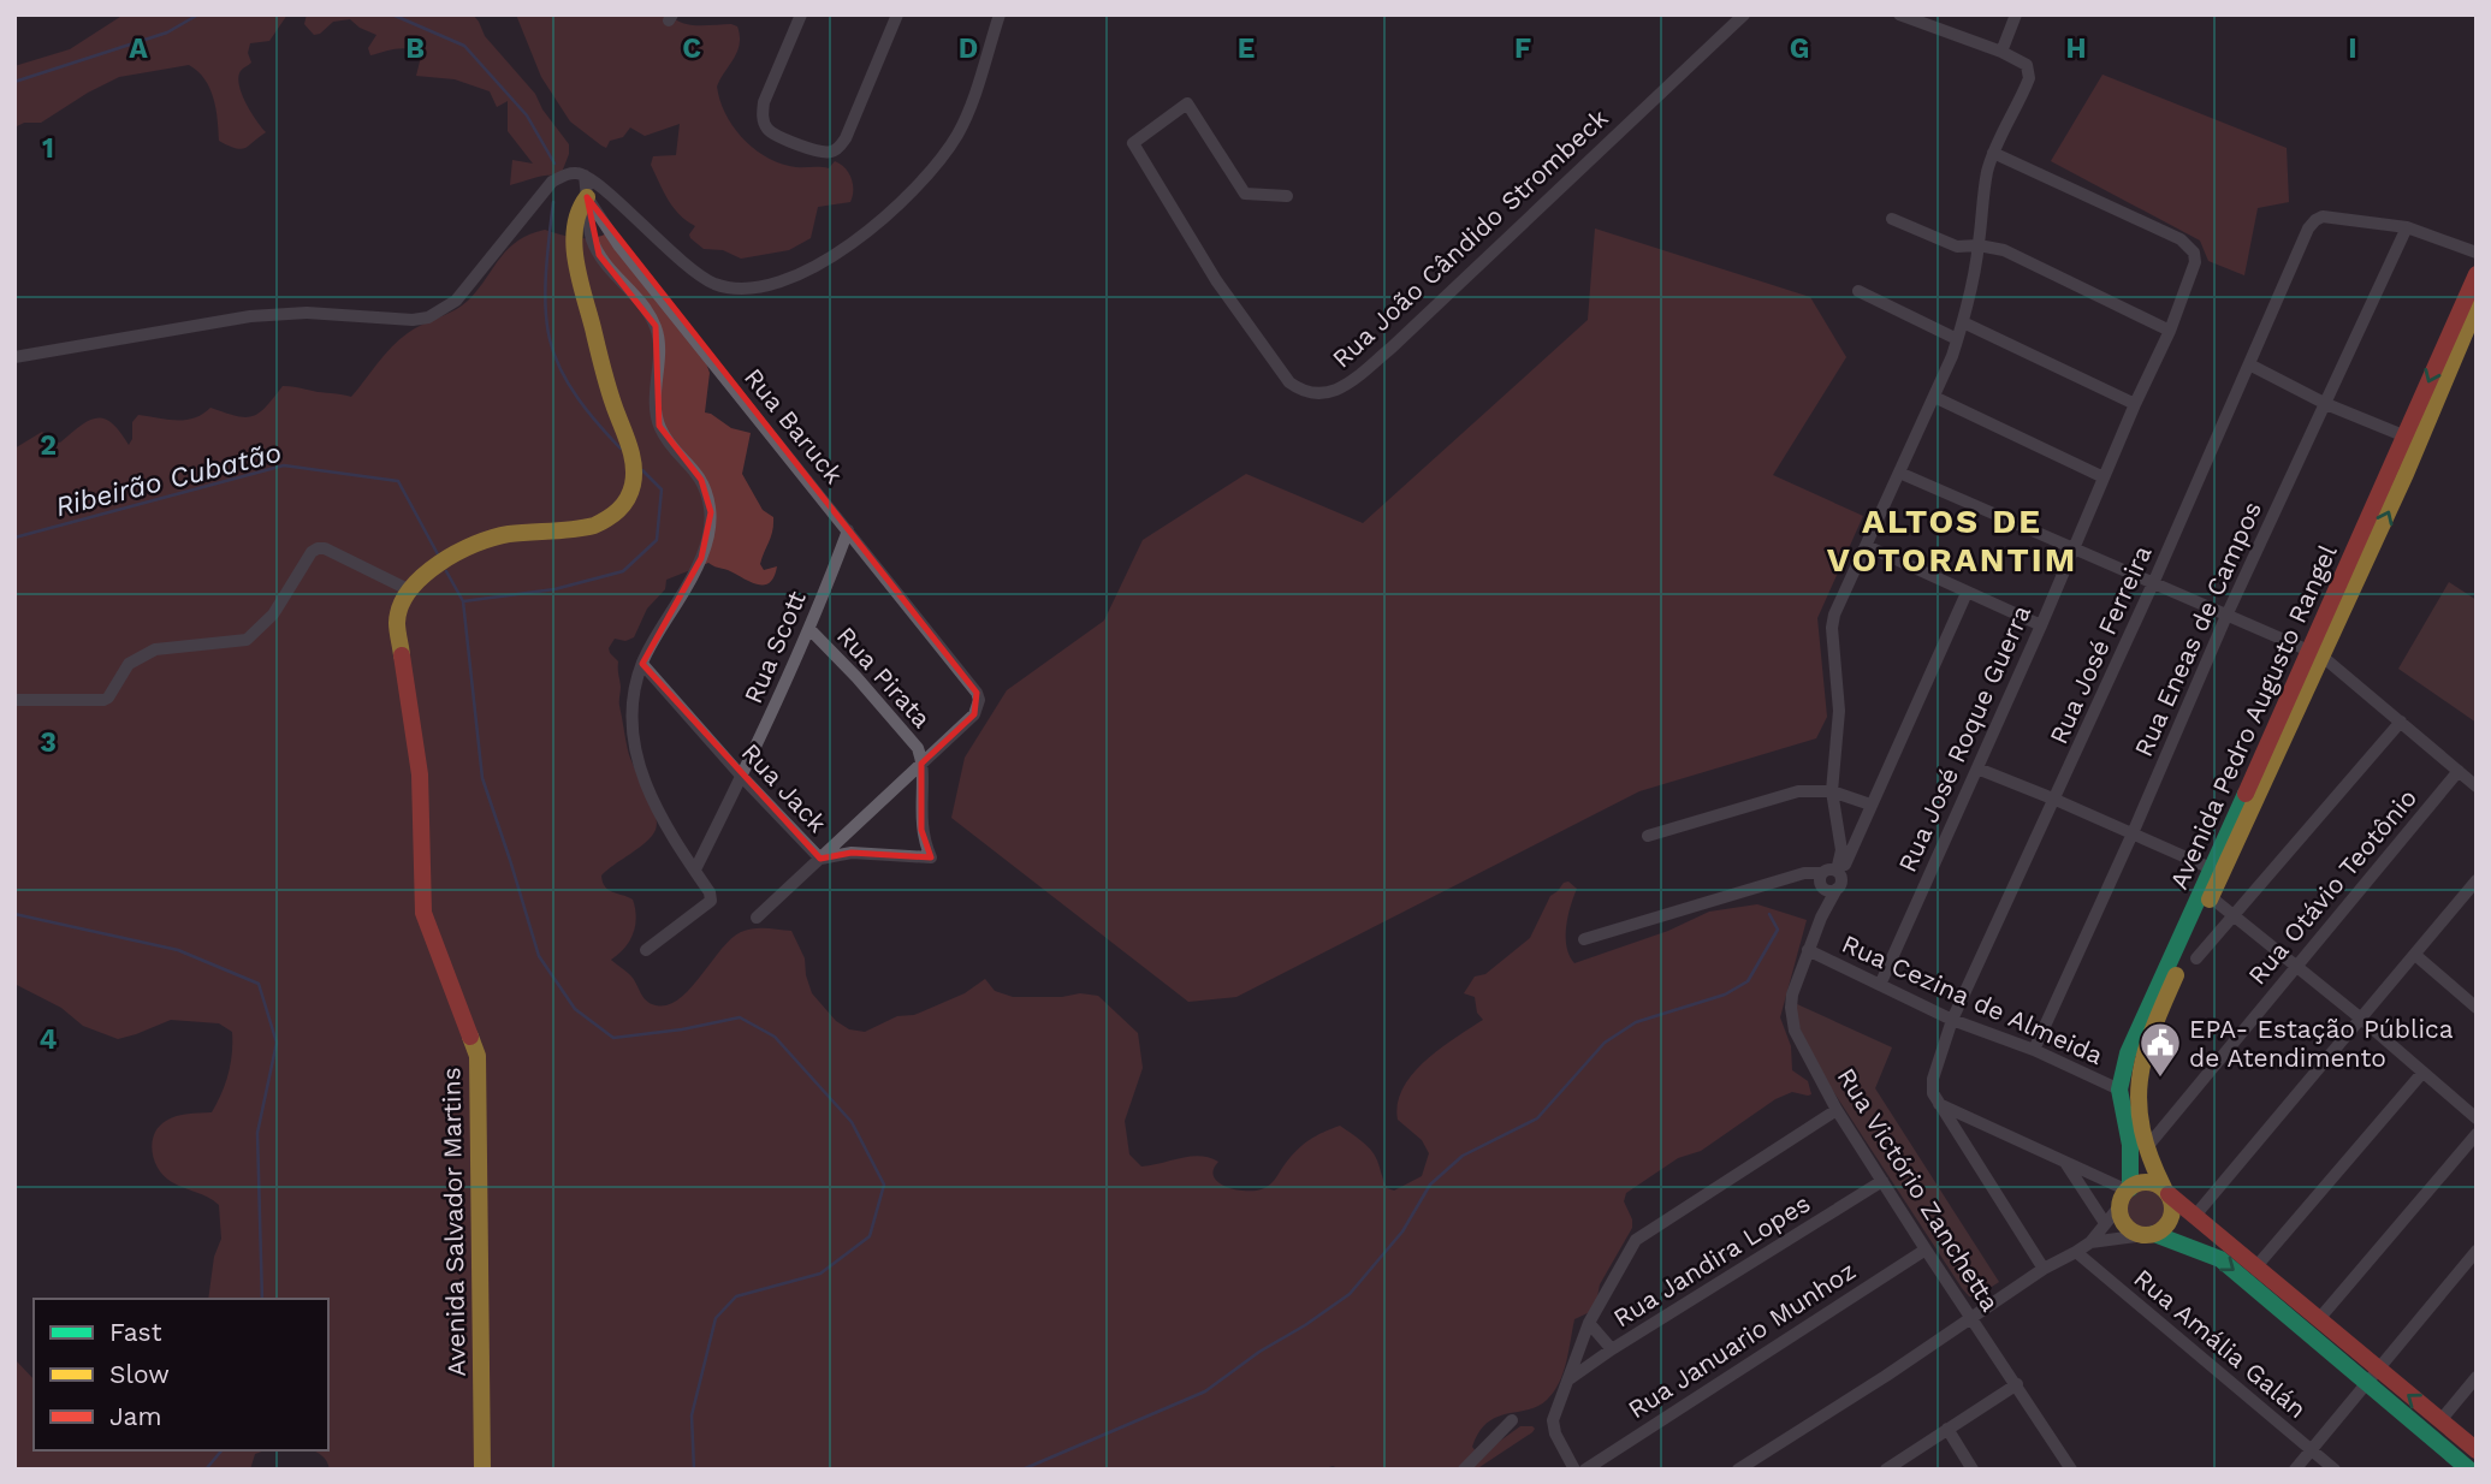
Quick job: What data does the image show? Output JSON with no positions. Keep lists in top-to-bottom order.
{
  "streets": {
    "street": [
      "Rua João Cândido Strombeck",
      "Rua Baruck",
      "Rua Eneas de Campos",
      "Rua José Ferreira",
      "Rua Scott",
      "Rua Pirata",
      "Avenida Pedro Augusto Rangel",
      "Rua José Roque Guerra",
      "Rua Jack",
      "Rua Otávio Teotônio",
      "Rua Cezina de Almeida",
      "Rua Victório Zanchetta",
      "Avenida Salvador Martins",
      "Rua Jandira Lopes",
      "Rua Januario Munhoz",
      "Rua Amália Galán"
    ]
  },
  "crossings": [
    ["Rua Baruck", "Rua Scott"],
    ["Rua Baruck", "Rua Pirata"],
    ["Rua Eneas de Campos", "Rua José Ferreira"],
    ["Rua Eneas de Campos", "Rua Cezina de Almeida"],
    ["Rua José Ferreira", "Rua Cezina de Almeida"],
    ["Rua Scott", "Rua Pirata"],
    ["Rua Scott", "Rua Jack"],
    ["Rua Pirata", "Rua Jack"],
    ["Avenida Pedro Augusto Rangel", "Rua Otávio Teotônio"],
    ["Avenida Pedro Augusto Rangel", "Rua Cezina de Almeida"],
    ["Rua José Roque Guerra", "Rua Cezina de Almeida"],
    ["Rua José Roque Guerra", "Rua Victório Zanchetta"],
    ["Rua Cezina de Almeida", "Rua Victório Zanchetta"],
    ["Rua Victório Zanchetta", "Rua Jandira Lopes"],
    ["Rua Victório Zanchetta", "Rua Januario Munhoz"]
  ],
  "districts": ["ALTOS DE VOTORANTIM"],
  "water": ["Ribeirão Cubatão"],
  "places": {
    "public building": ["EPA- Estação Pública de Atendimento"]
  },
  "legend": ["Fast", "Slow", "Jam"],
  "grid": {
    "columns": [
      "A",
      "B",
      "C",
      "D",
      "E",
      "F",
      "G",
      "H",
      "I"
    ],
    "rows": [
      "1",
      "2",
      "3",
      "4"
    ]
  }
}
